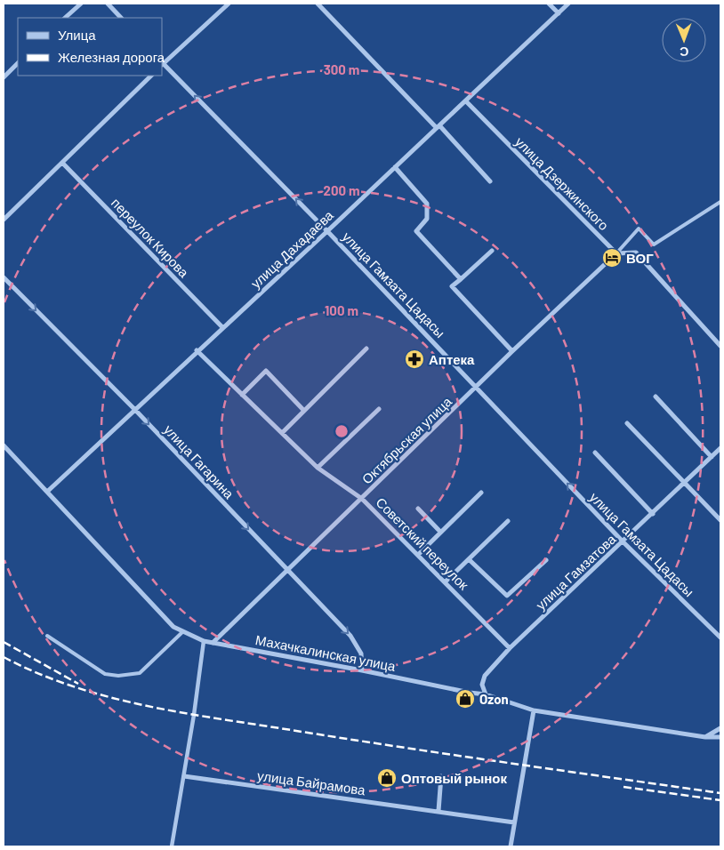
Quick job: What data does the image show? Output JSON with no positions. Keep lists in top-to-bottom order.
{
  "streets": {
    "street": [
      "улица Дзержинского",
      "переулок Кирова",
      "улица Дахадаева",
      "улица Гамзата Цадасы",
      "Октябрьская улица",
      "улица Гагарина",
      "Советский переулок",
      "улица Гамзатова",
      "Махачкалинская улица",
      "улица Байрамова"
    ]
  },
  "crossings": [
    ["улица Дзержинского", "улица Дахадаева"],
    ["улица Дзержинского", "Октябрьская улица"],
    ["переулок Кирова", "улица Дахадаева"],
    ["улица Дахадаева", "улица Гамзата Цадасы"],
    ["улица Дахадаева", "улица Гагарина"],
    ["улица Дахадаева", "Советский переулок"],
    ["улица Дахадаева", "Махачкалинская улица"],
    ["улица Гамзата Цадасы", "Октябрьская улица"],
    ["улица Гамзата Цадасы", "улица Гамзатова"],
    ["Октябрьская улица", "улица Гагарина"],
    ["Октябрьская улица", "Советский переулок"],
    ["Октябрьская улица", "Махачкалинская улица"],
    ["улица Гагарина", "Махачкалинская улица"],
    ["Советский переулок", "улица Гамзатова"],
    ["улица Гамзатова", "Махачкалинская улица"]
  ],
  "one_way": ["улица Гамзата Цадасы", "улица Гагарина"],
  "places": {
    "hotel": ["ВОГ"],
    "pharmacy": ["Аптека"],
    "shop": ["Ozon", "Оптовый рынок"]
  },
  "legend": ["Улица", "Железная дорога"],
  "north": "bottom",
  "rings": ["300 m", "200 m", "100 m"]
}
